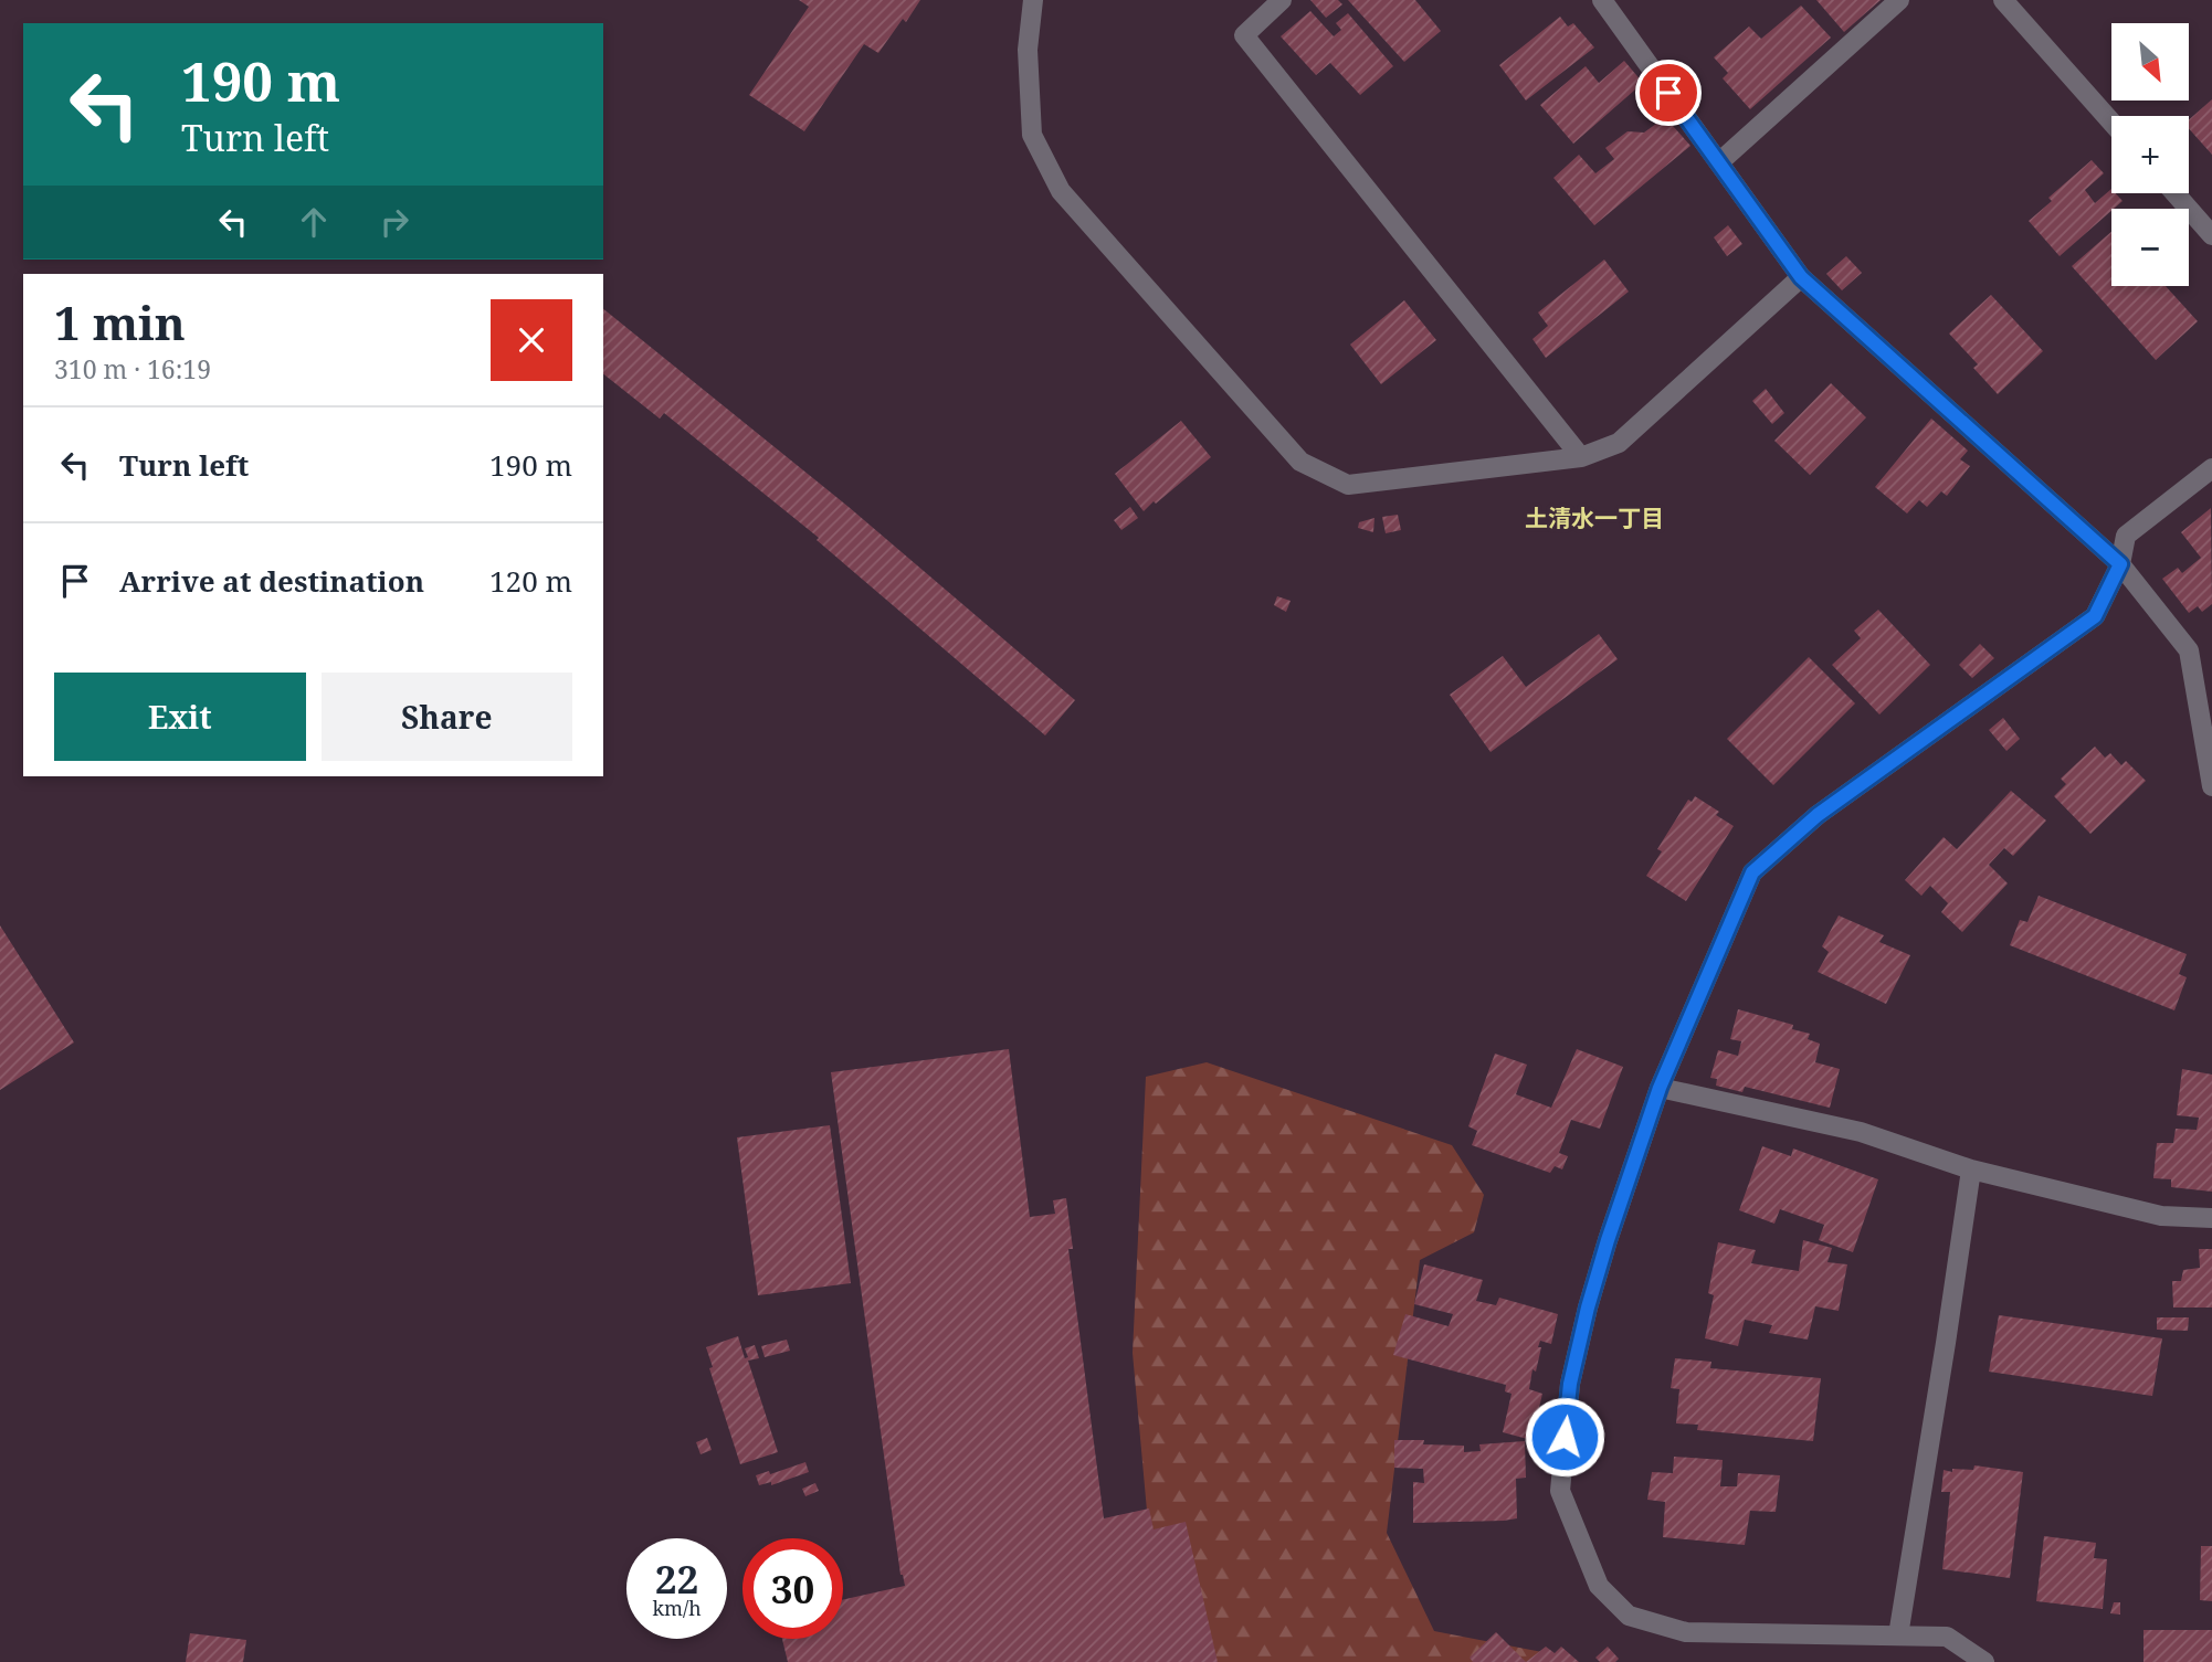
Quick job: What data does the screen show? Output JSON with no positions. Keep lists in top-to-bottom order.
{
  "districts": ["土清水一丁目"],
  "north": "bottom right",
  "page": {
    "map_buttons": ["+", "−"],
    "turn": ["190 m", "Turn left"],
    "heading": ["1 min", "310 m · 16:19"],
    "list": [
      {
        "name": "Turn left",
        "value": "190 m"
      },
      {
        "name": "Arrive at destination",
        "value": "120 m"
      }
    ],
    "buttons": ["Exit", "Share"],
    "speed": "22 km/h",
    "limit": "30"
  }
}
